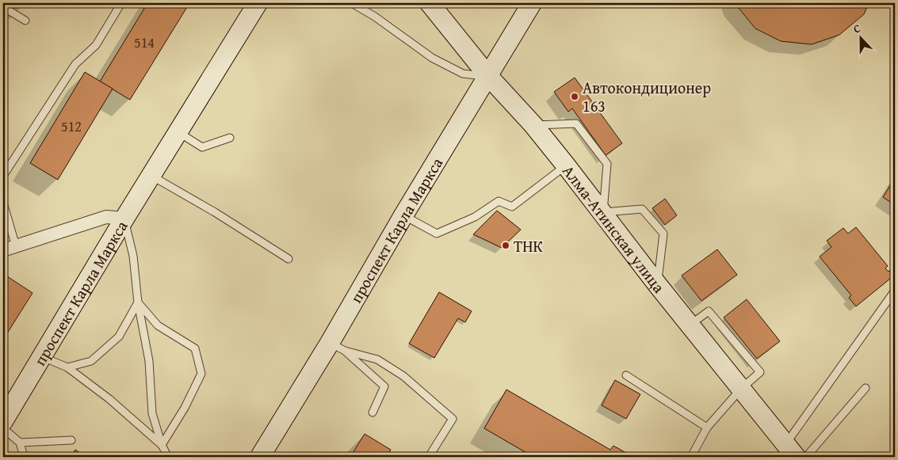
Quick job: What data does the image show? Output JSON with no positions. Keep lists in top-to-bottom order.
{
  "streets": {
    "main road": ["Алма-Атинская улица", "проспект Карла Маркса"]
  },
  "crossings": [
    ["Алма-Атинская улица", "проспект Карла Маркса"]
  ],
  "places": ["Автокондиционер 163", "ТНК"],
  "house_numbers": ["514", "512"],
  "north": "top"
}
